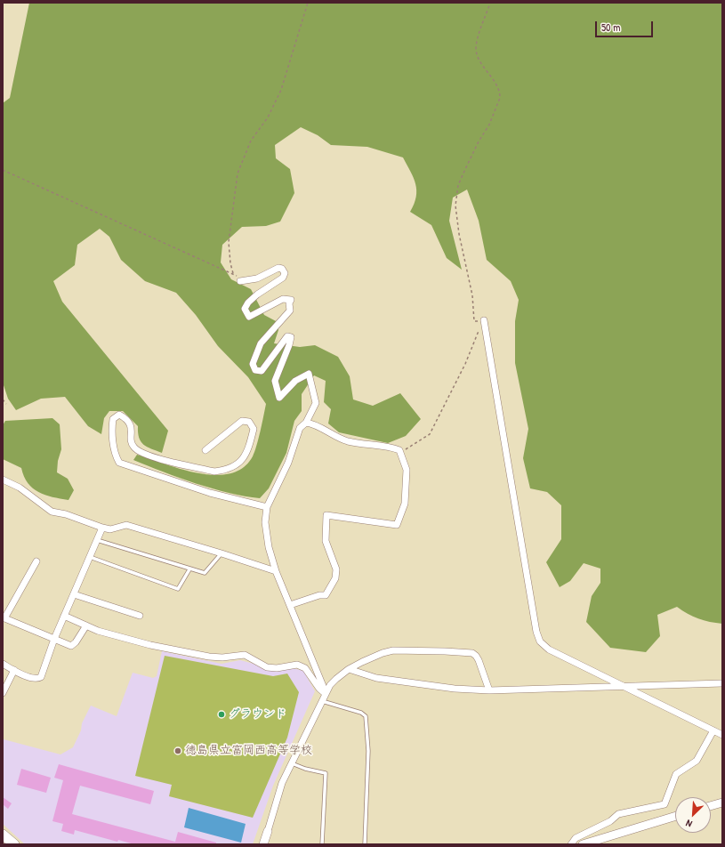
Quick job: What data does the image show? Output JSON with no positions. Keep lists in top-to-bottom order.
{
  "places": ["グラウンド", "徳島県立富岡西高等学校"],
  "scale_bar": "50 m",
  "north": "bottom left"
}
